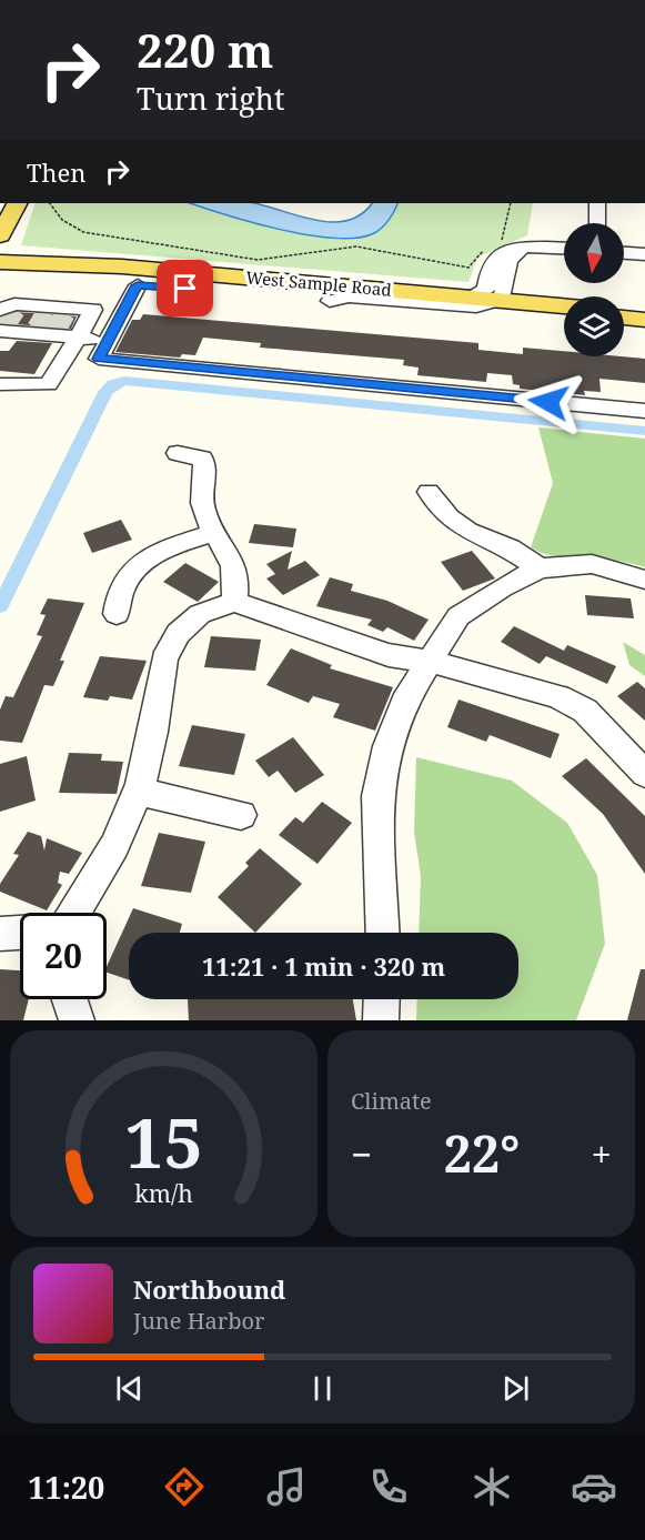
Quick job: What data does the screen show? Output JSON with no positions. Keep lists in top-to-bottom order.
{
  "streets": {
    "main road": ["West Sample Road"]
  },
  "north": "bottom",
  "page": {
    "turn": ["220 m", "Turn right"],
    "then": "Then",
    "limit": "20",
    "trip": "11:21 · 1 min · 320 m",
    "tile": "Climate",
    "heat": ["−", "22°", "+"],
    "song": ["Northbound", "June Harbor"],
    "tabs": "11:20",
    "gauge": ["15", "km/h"]
  }
}
